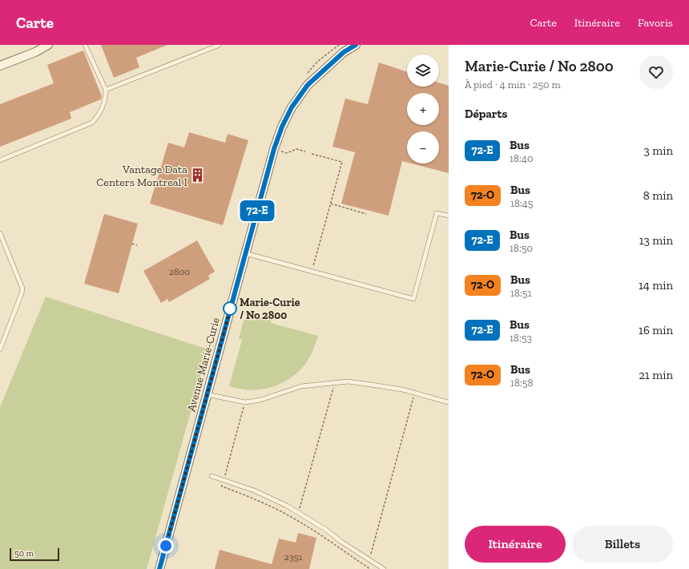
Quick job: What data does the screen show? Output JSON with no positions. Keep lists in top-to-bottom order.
{
  "streets": {
    "street": ["Avenue Marie-Curie"]
  },
  "places": {
    "building": ["Vantage Data Centers Montreal I"],
    "other": ["Marie-Curie / No 2800"]
  },
  "lines": ["bus line 72-E"],
  "house_numbers": ["2800", "2351"],
  "scale_bar": "50 m",
  "page": {
    "header": "Carte",
    "nav": ["Carte", "Itinéraire", "Favoris"],
    "on_map": "72-E",
    "heading": [
      ["Marie-Curie / No 2800", "À pied · 4 min · 250 m"],
      "Départs"
    ],
    "map_buttons": ["+", "−"],
    "list": [
      {
        "mark": "72-E",
        "name": "Bus",
        "note": "18:40",
        "value": "3 min"
      },
      {
        "mark": "72-O",
        "name": "Bus",
        "note": "18:45",
        "value": "8 min"
      },
      {
        "mark": "72-E",
        "name": "Bus",
        "note": "18:50",
        "value": "13 min"
      },
      {
        "mark": "72-O",
        "name": "Bus",
        "note": "18:51",
        "value": "14 min"
      },
      {
        "mark": "72-E",
        "name": "Bus",
        "note": "18:53",
        "value": "16 min"
      },
      {
        "mark": "72-O",
        "name": "Bus",
        "note": "18:58",
        "value": "21 min"
      }
    ],
    "buttons": ["Itinéraire", "Billets"],
    "scale": "50 m"
  }
}
